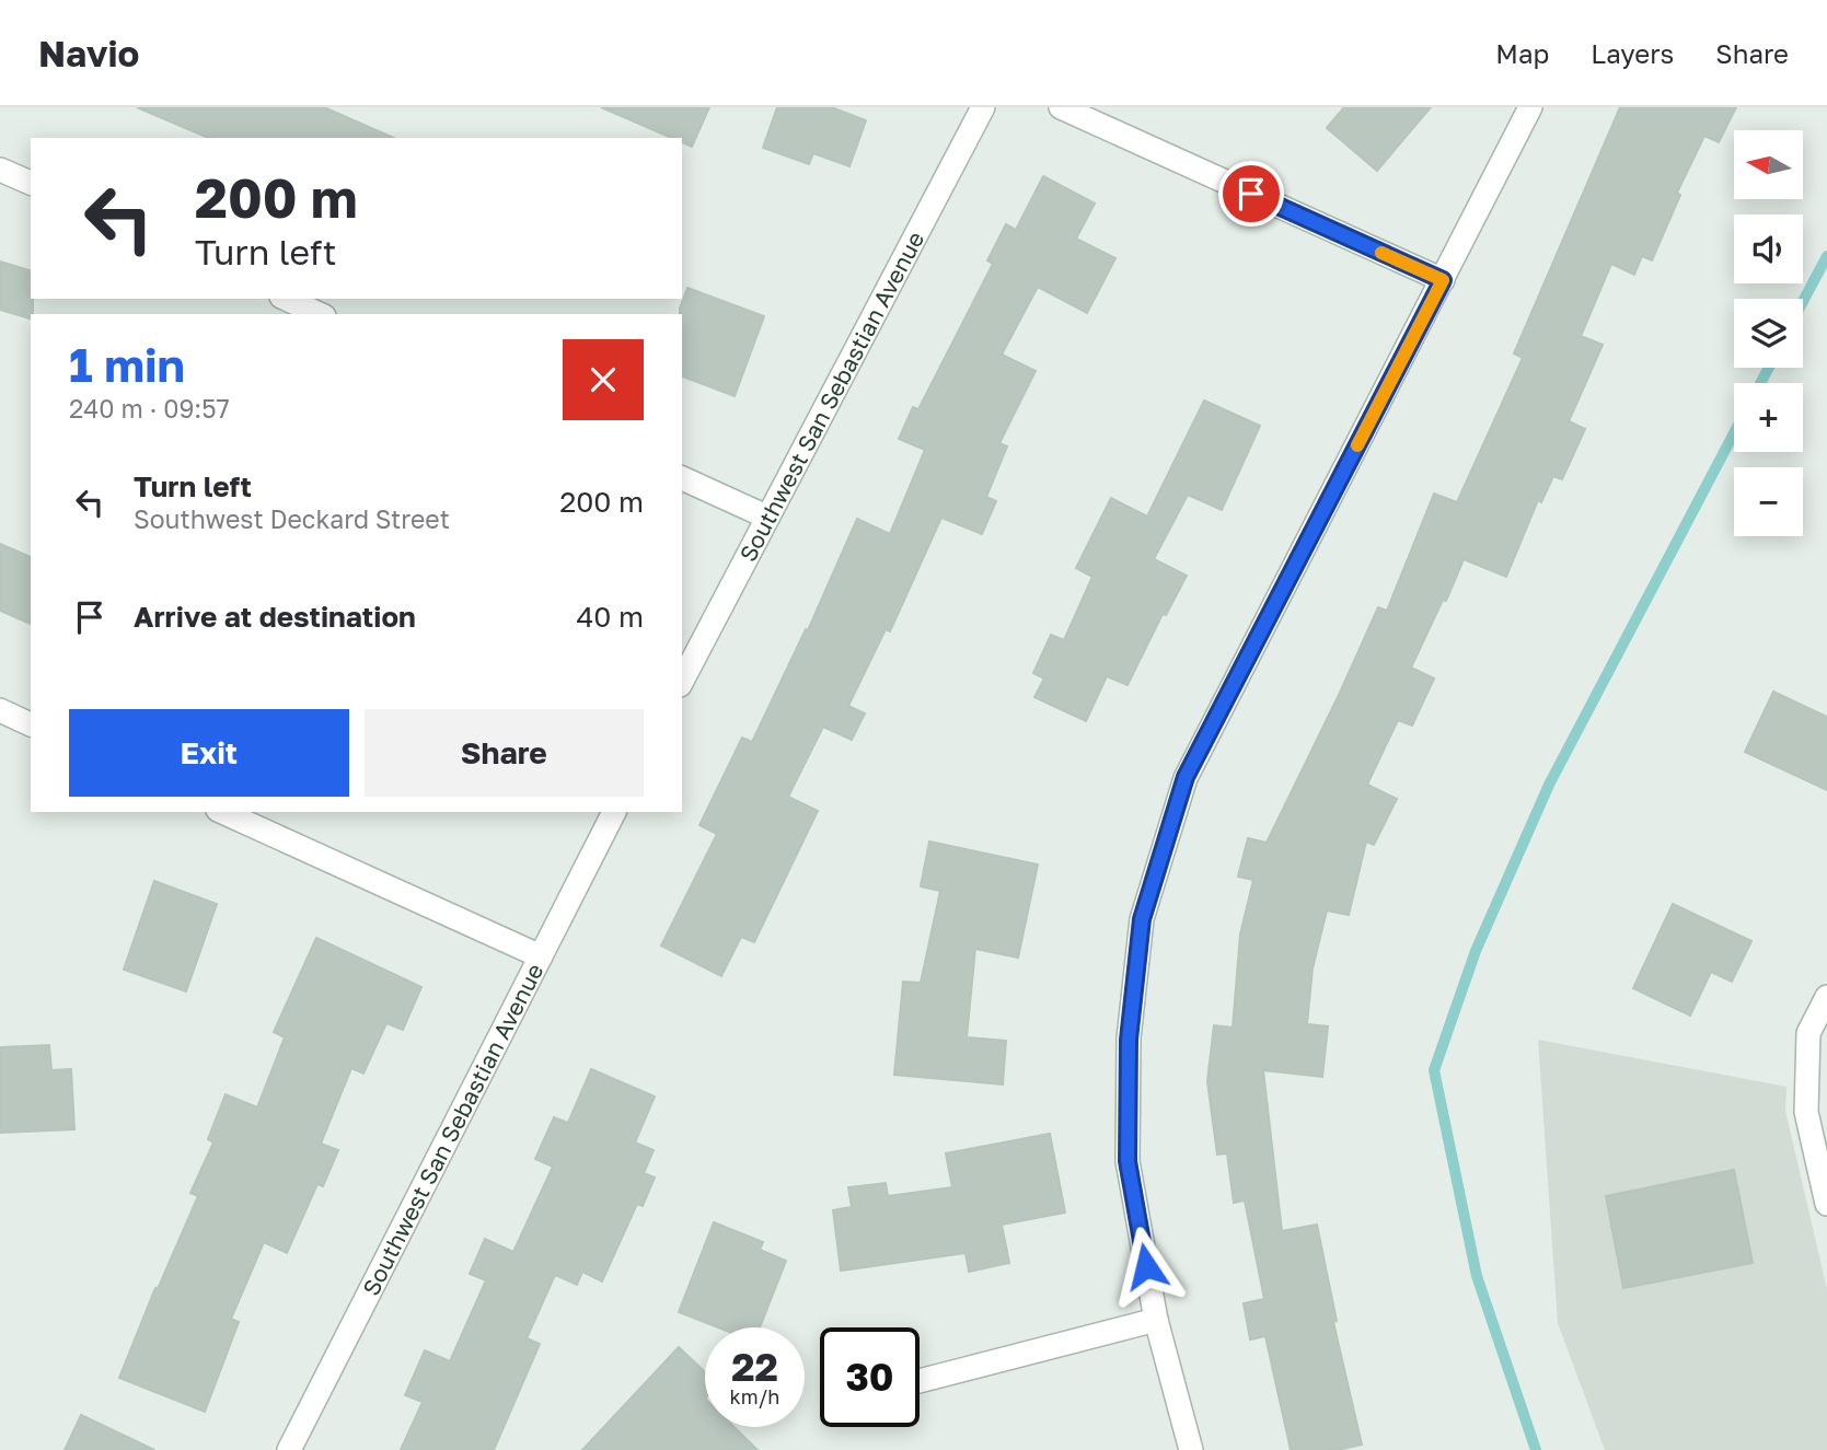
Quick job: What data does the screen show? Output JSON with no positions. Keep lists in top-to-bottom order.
{
  "streets": {
    "street": ["Southwest San Sebastian Avenue"]
  },
  "north": "left",
  "page": {
    "header": "Navio",
    "nav": ["Map", "Layers", "Share"],
    "map_buttons": ["+", "−"],
    "turn": ["200 m", "Turn left"],
    "heading": ["1 min", "240 m · 09:57"],
    "list": [
      {
        "name": "Turn left",
        "note": "Southwest Deckard Street",
        "value": "200 m"
      },
      {
        "name": "Arrive at destination",
        "value": "40 m"
      }
    ],
    "buttons": ["Exit", "Share"],
    "speed": "22 km/h",
    "limit": "30"
  }
}
